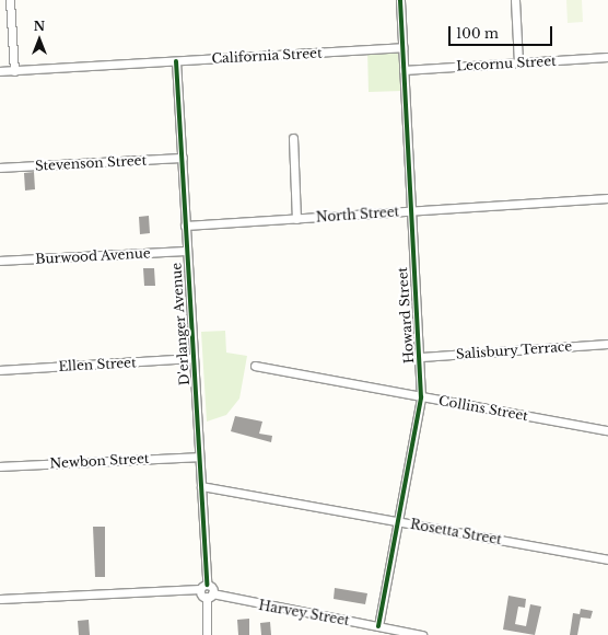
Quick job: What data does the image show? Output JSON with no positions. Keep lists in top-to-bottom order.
{
  "streets": {
    "street": [
      "California Street",
      "Lecornu Street",
      "Stevenson Street",
      "North Street",
      "Burwood Avenue",
      "Howard Street",
      "D'erlanger Avenue",
      "Salisbury Terrace",
      "Ellen Street",
      "Collins Street",
      "Newbon Street",
      "Rosetta Street",
      "Harvey Street"
    ]
  },
  "crossings": [
    ["California Street", "Howard Street"],
    ["California Street", "D'erlanger Avenue"],
    ["Lecornu Street", "Howard Street"],
    ["Stevenson Street", "D'erlanger Avenue"],
    ["North Street", "Howard Street"],
    ["North Street", "D'erlanger Avenue"],
    ["Burwood Avenue", "D'erlanger Avenue"],
    ["Howard Street", "Salisbury Terrace"],
    ["Howard Street", "Collins Street"],
    ["Howard Street", "Rosetta Street"],
    ["Howard Street", "Harvey Street"],
    ["D'erlanger Avenue", "Ellen Street"],
    ["D'erlanger Avenue", "Newbon Street"],
    ["D'erlanger Avenue", "Rosetta Street"]
  ],
  "scale_bar": "100 m",
  "north": "top"
}
